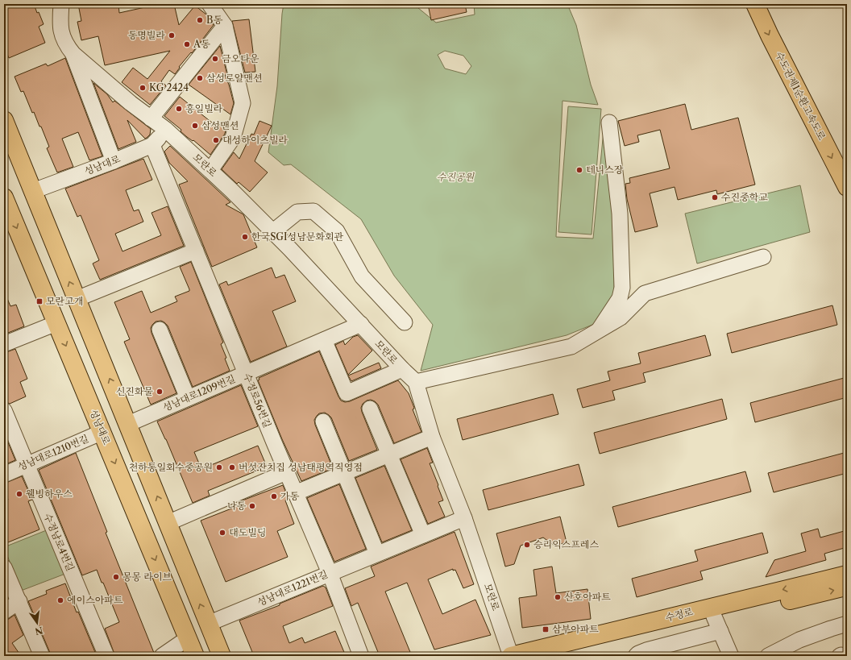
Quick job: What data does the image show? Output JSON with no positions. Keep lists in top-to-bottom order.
{
  "streets": {
    "main road": ["수도권제1순환고속도로", "성남대로", "수정로"],
    "street": [
      "모란로",
      "성남대로1209번길",
      "수정로56번길",
      "성남대로1210번길",
      "수정남로4번길",
      "성남대로1221번길"
    ]
  },
  "crossings": [
    ["성남대로", "모란로"],
    ["성남대로", "수정로56번길"],
    ["성남대로", "성남대로1210번길"],
    ["모란로", "성남대로1209번길"],
    ["모란로", "성남대로1221번길"],
    ["모란로", "수정로"],
    ["성남대로1209번길", "수정로56번길"],
    ["수정로56번길", "성남대로1221번길"],
    ["성남대로1210번길", "수정남로4번길"]
  ],
  "one_way": ["수도권제1순환고속도로"],
  "parks": ["수진공원"],
  "places": {
    "other": [
      "B동",
      "동명빌라",
      "A동",
      "금오타운",
      "삼성로얄맨션",
      "KG 2424",
      "흥일빌라",
      "삼성맨션",
      "대성하이츠빌라",
      "테니스장",
      "수진중학교",
      "한국SGI성남문화회관",
      "신진화물",
      "천하통일회수중공원",
      "버섯잔치집 성남태평역직영점",
      "웰빙하우스",
      "가동",
      "나동",
      "대도빌딩",
      "승리익스프레스",
      "몽몽 라이브",
      "산호아파트",
      "에이스아파트"
    ],
    "transit": ["모란고개", "삼부아파트"]
  },
  "north": "bottom"
}
